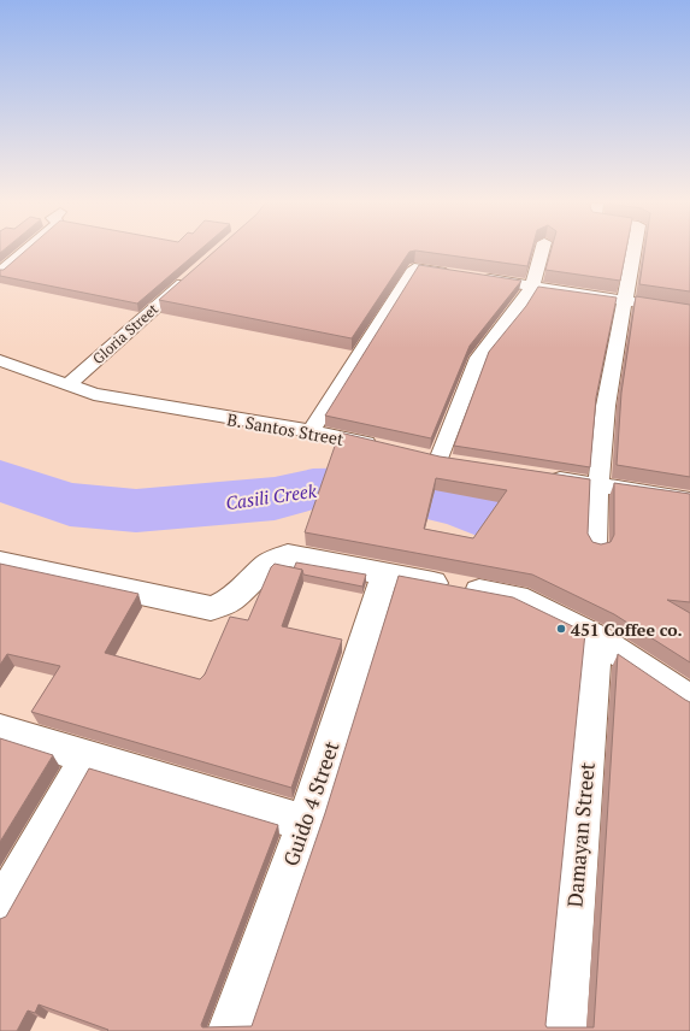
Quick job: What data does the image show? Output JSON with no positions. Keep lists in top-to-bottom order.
{
  "streets": {
    "street": [
      "Gloria Street",
      "B. Santos Street",
      "Guido 4 Street",
      "Damayan Street"
    ]
  },
  "crossings": [
    ["Gloria Street", "B. Santos Street"]
  ],
  "water": ["Casili Creek"],
  "places": ["451 Coffee co."]
}
